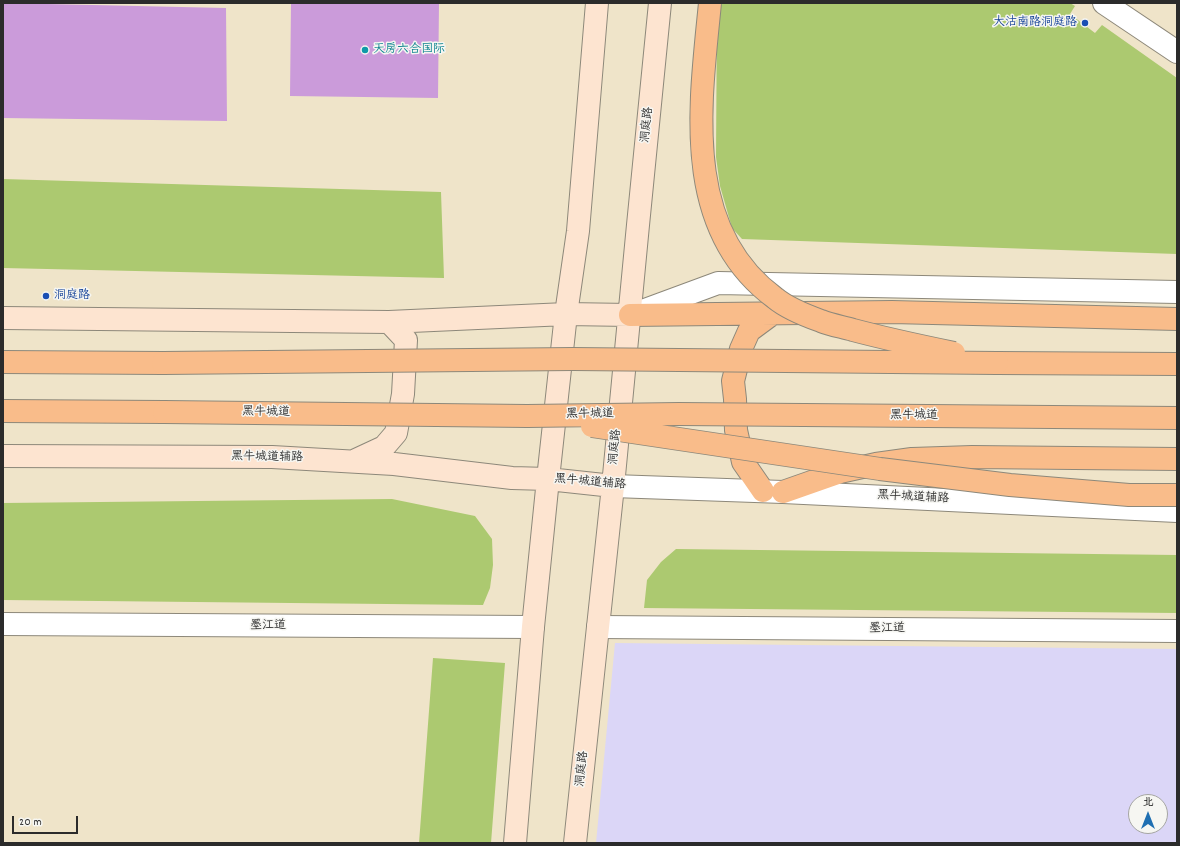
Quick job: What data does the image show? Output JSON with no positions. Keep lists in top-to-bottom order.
{
  "streets": {
    "highway": ["黑牛城道"],
    "main road": ["洞庭路", "黑牛城道辅路"],
    "street": ["墨江道"]
  },
  "crossings": [
    ["洞庭路", "黑牛城道辅路"],
    ["洞庭路", "墨江道"]
  ],
  "places": ["大沽南路洞庭路", "天房六合国际", "洞庭路"],
  "scale_bar": "20 m",
  "north": "top"
}
